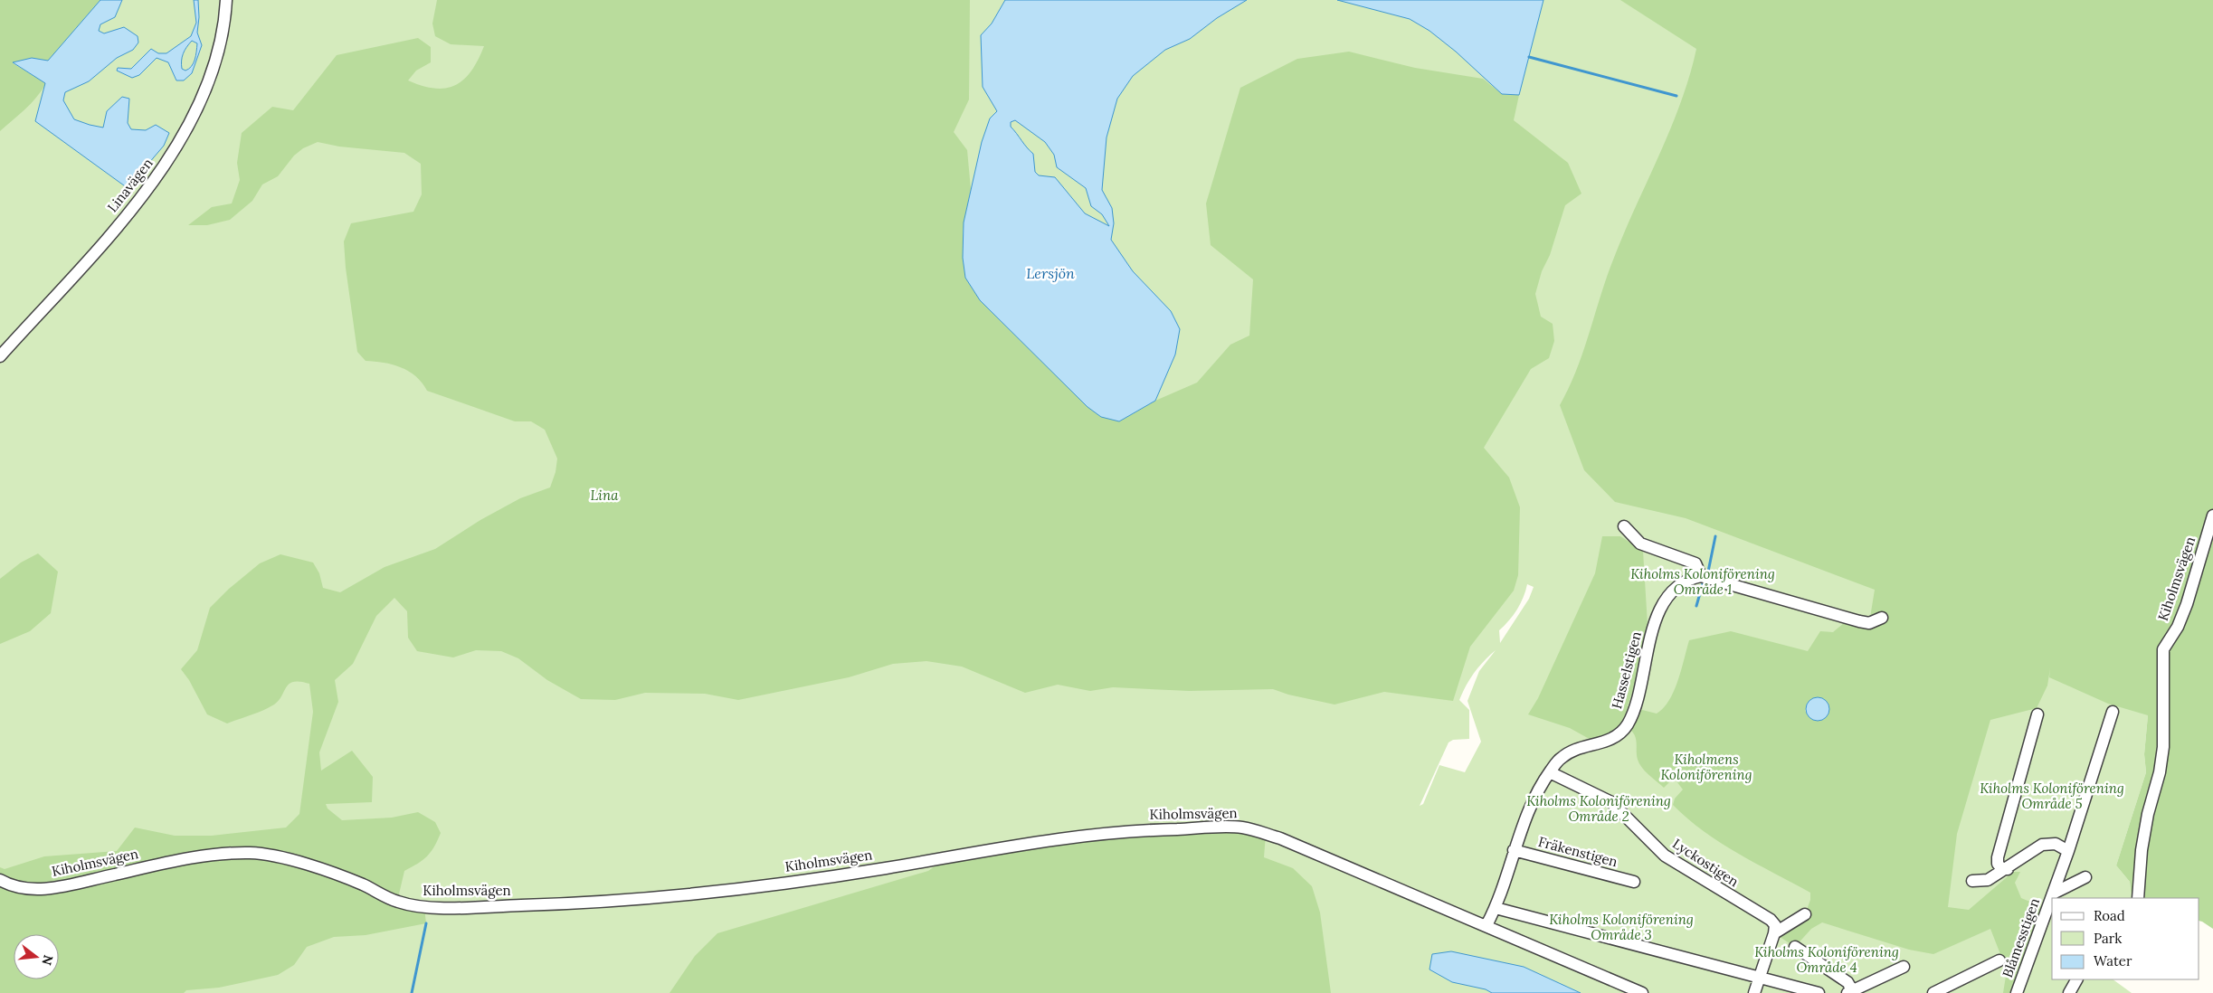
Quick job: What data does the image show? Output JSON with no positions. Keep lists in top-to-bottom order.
{
  "streets": {
    "street": [
      "Linavägen",
      "Kiholmsvägen",
      "Hasselstigen",
      "Fräkenstigen",
      "Lyckostigen",
      "Blåmesstigen"
    ]
  },
  "crossings": [
    ["Kiholmsvägen", "Hasselstigen"],
    ["Hasselstigen", "Fräkenstigen"],
    ["Hasselstigen", "Lyckostigen"]
  ],
  "water": ["Lersjön"],
  "parks": [
    "Lina",
    "Kiholms Koloniförening Område 1",
    "Kiholmens Koloniförening",
    "Kiholms Koloniförening Område 5",
    "Kiholms Koloniförening Område 2",
    "Kiholms Koloniförening Område 3",
    "Kiholms Koloniförening Område 4"
  ],
  "legend": ["Road", "Park", "Water"],
  "north": "right"
}
